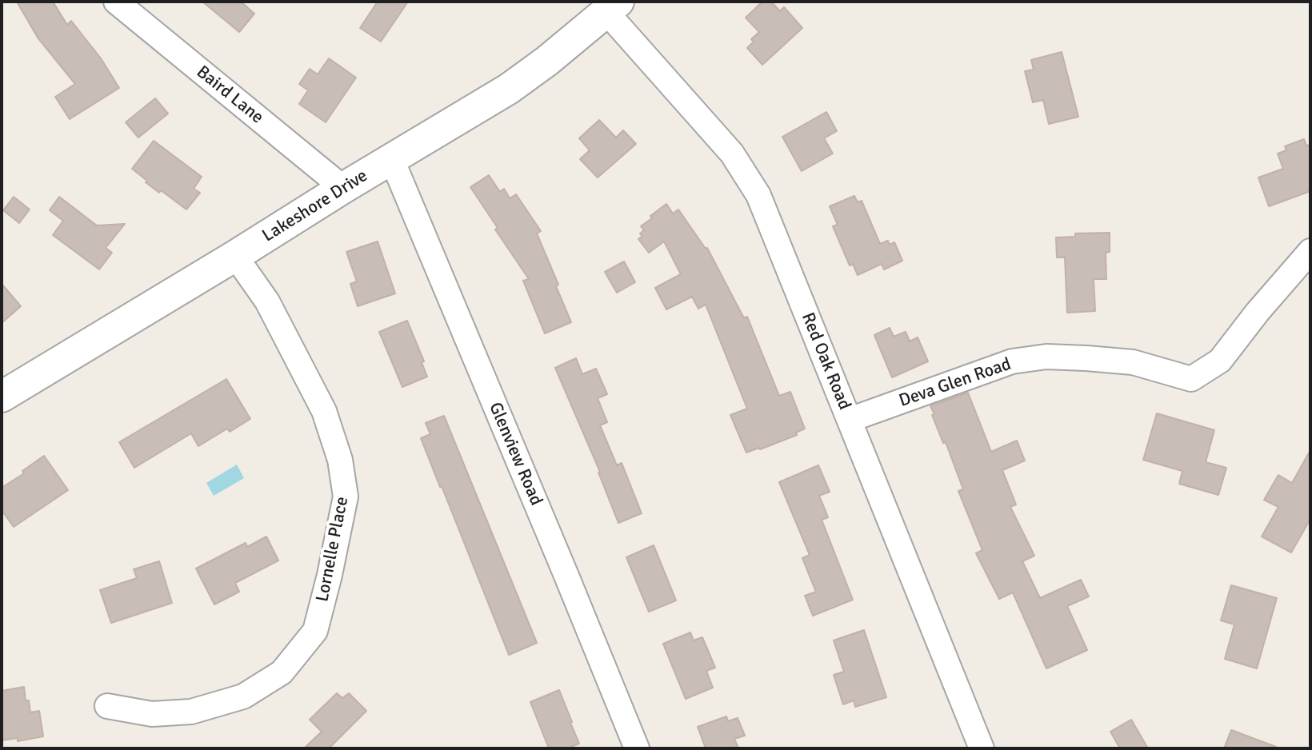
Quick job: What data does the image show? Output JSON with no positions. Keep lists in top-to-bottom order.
{
  "streets": {
    "street": [
      "Baird Lane",
      "Lakeshore Drive",
      "Red Oak Road",
      "Deva Glen Road",
      "Glenview Road",
      "Lornelle Place"
    ]
  },
  "crossings": [
    ["Baird Lane", "Lakeshore Drive"],
    ["Lakeshore Drive", "Red Oak Road"],
    ["Lakeshore Drive", "Glenview Road"],
    ["Lakeshore Drive", "Lornelle Place"],
    ["Red Oak Road", "Deva Glen Road"]
  ]
}
